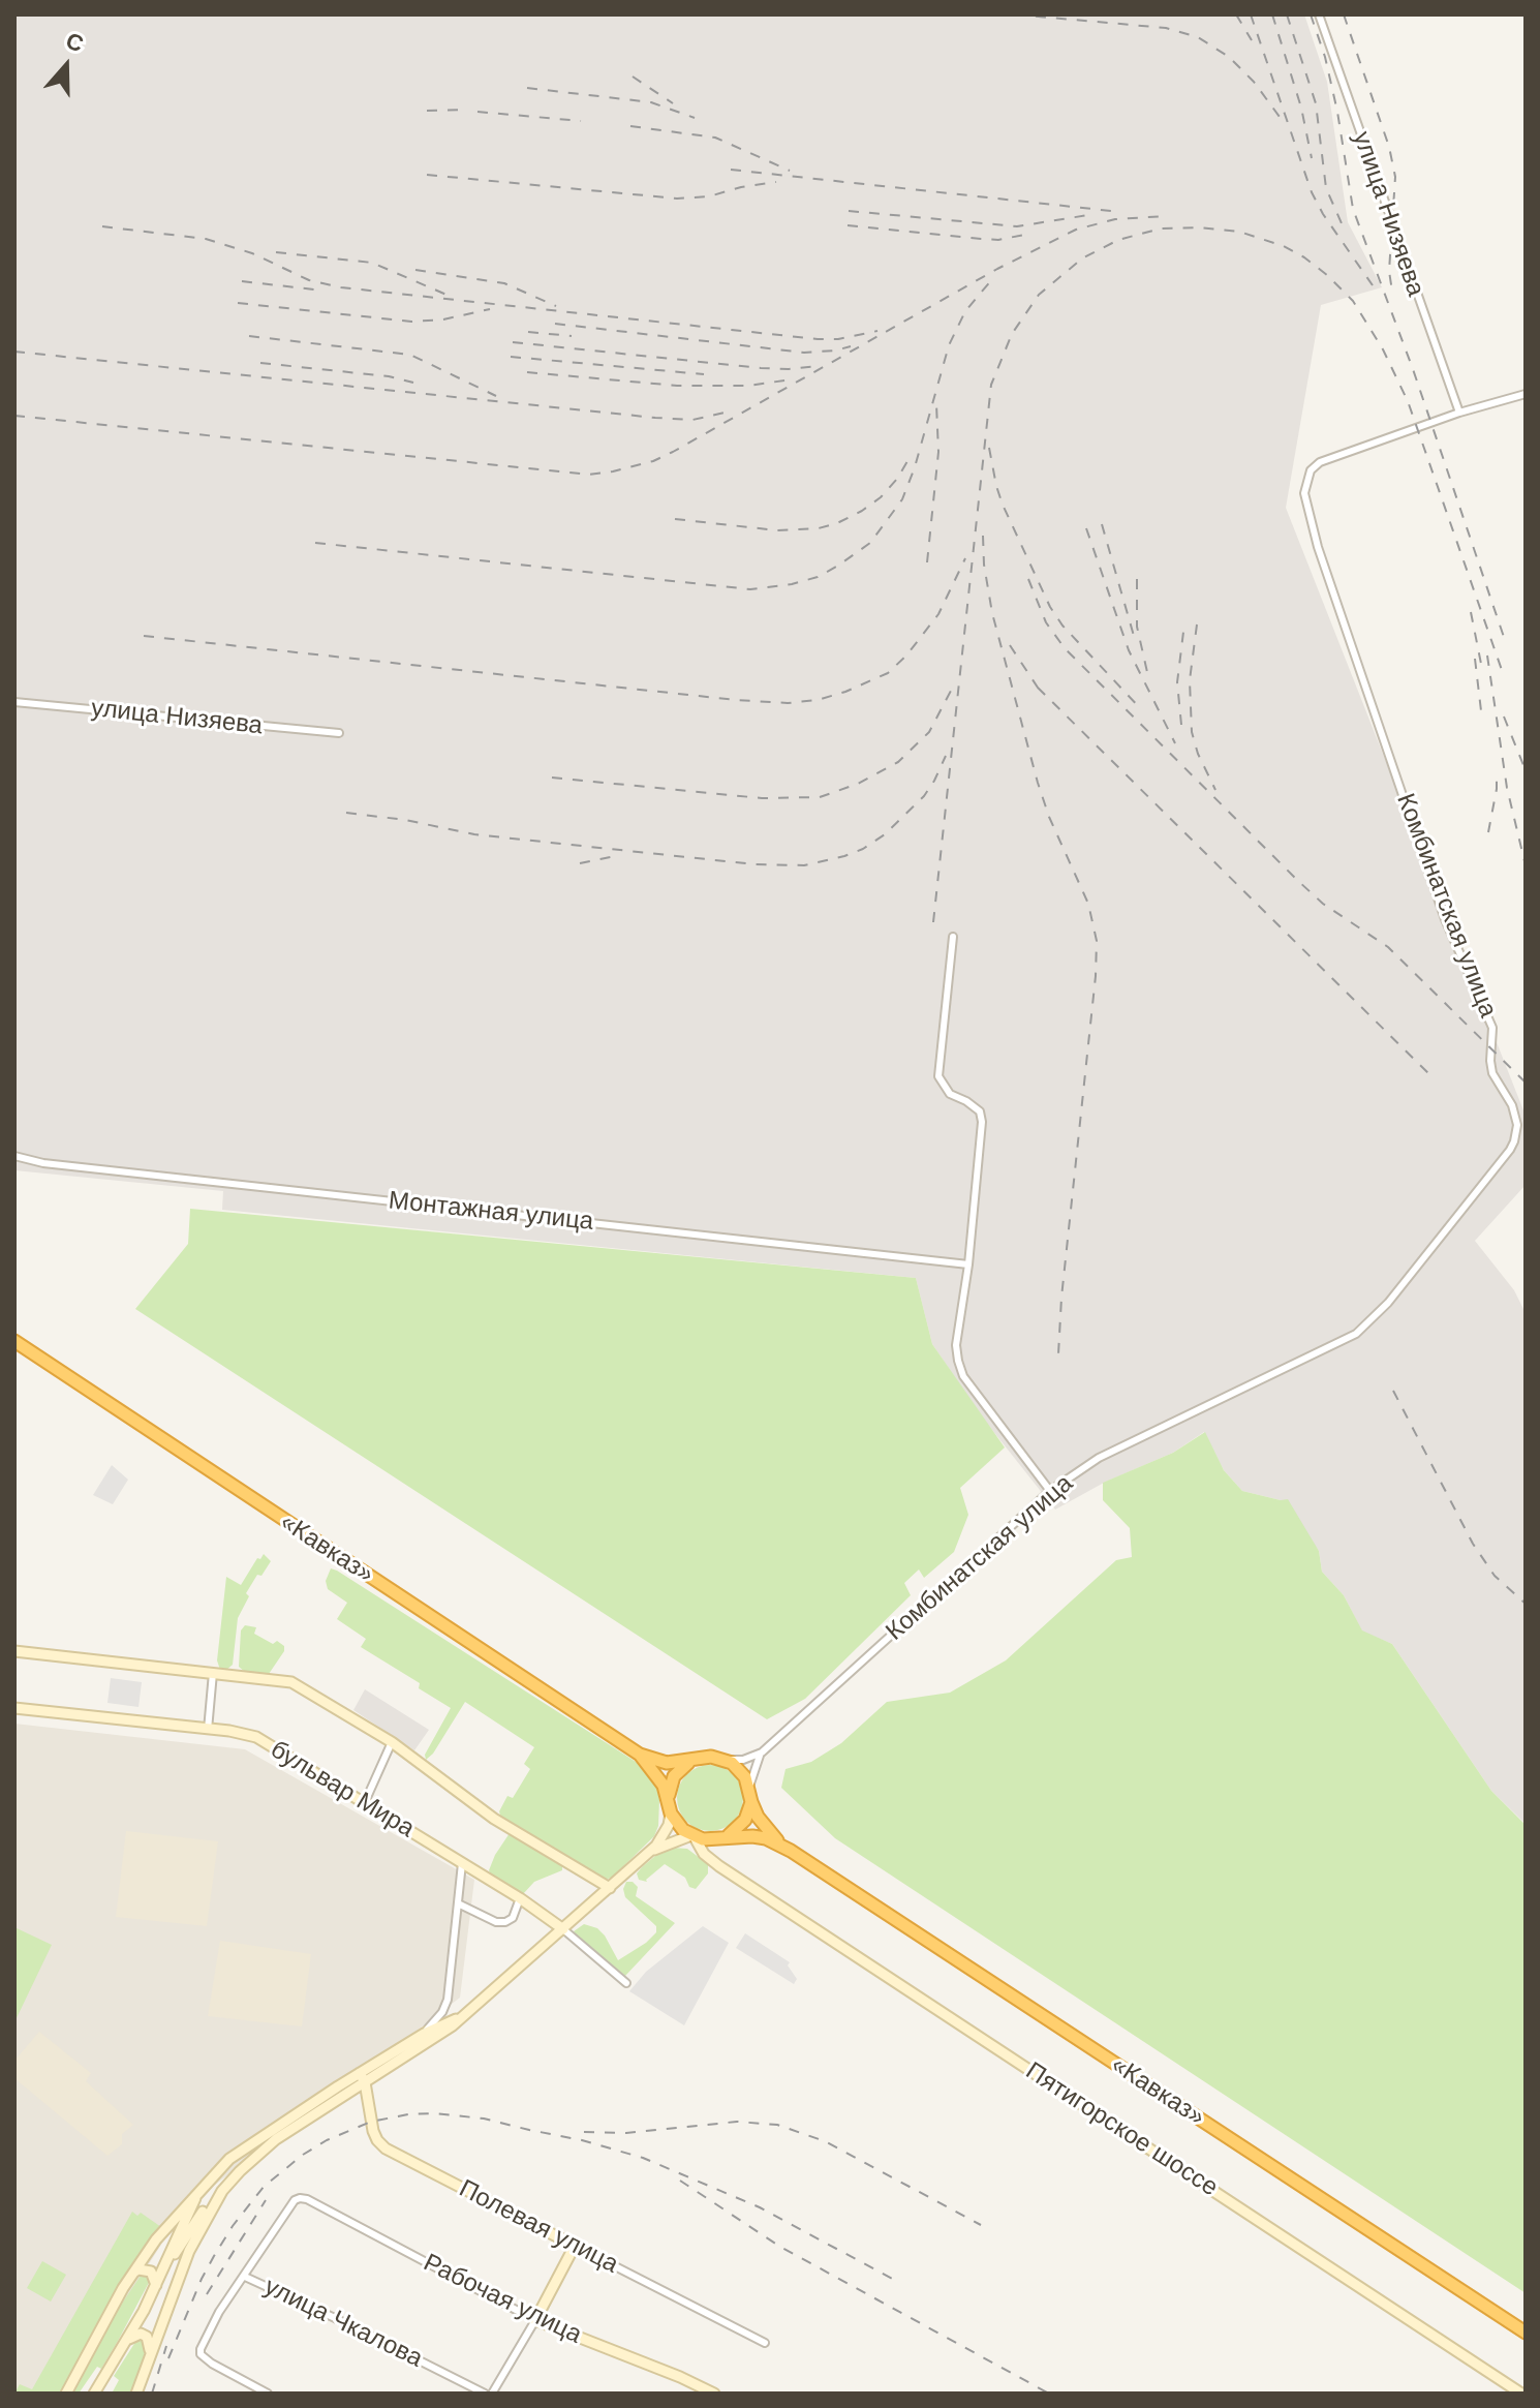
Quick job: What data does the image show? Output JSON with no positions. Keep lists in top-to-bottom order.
{
  "streets": {
    "highway": ["«Кавказ»"],
    "main road": [
      "бульвар Мира",
      "Пятигорское шоссе",
      "Полевая улица",
      "Рабочая улица"
    ],
    "street": [
      "улица Низяева",
      "Комбинатская улица",
      "Монтажная улица",
      "улица Чкалова"
    ]
  },
  "crossings": [
    ["улица Низяева", "Комбинатская улица"],
    ["Комбинатская улица", "«Кавказ»"],
    ["Комбинатская улица", "Пятигорское шоссе"],
    ["«Кавказ»", "Пятигорское шоссе"],
    ["Рабочая улица", "улица Чкалова"]
  ],
  "north": "top"
}
